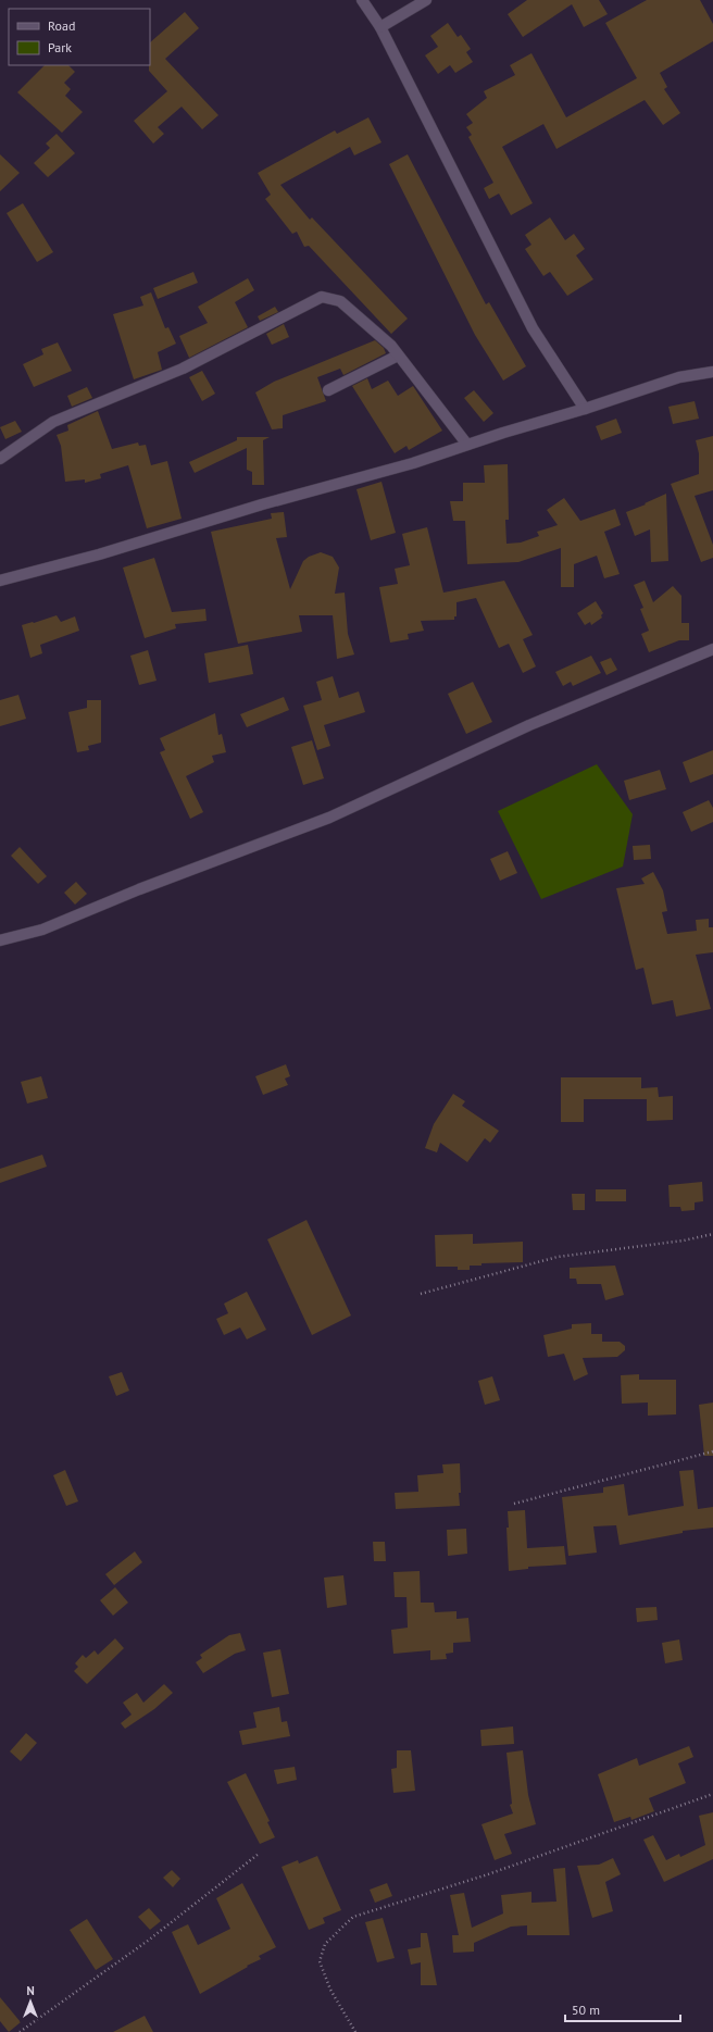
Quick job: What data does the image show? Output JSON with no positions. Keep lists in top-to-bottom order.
{
  "legend": ["Road", "Park"],
  "scale_bar": "50 m",
  "north": "top"
}
